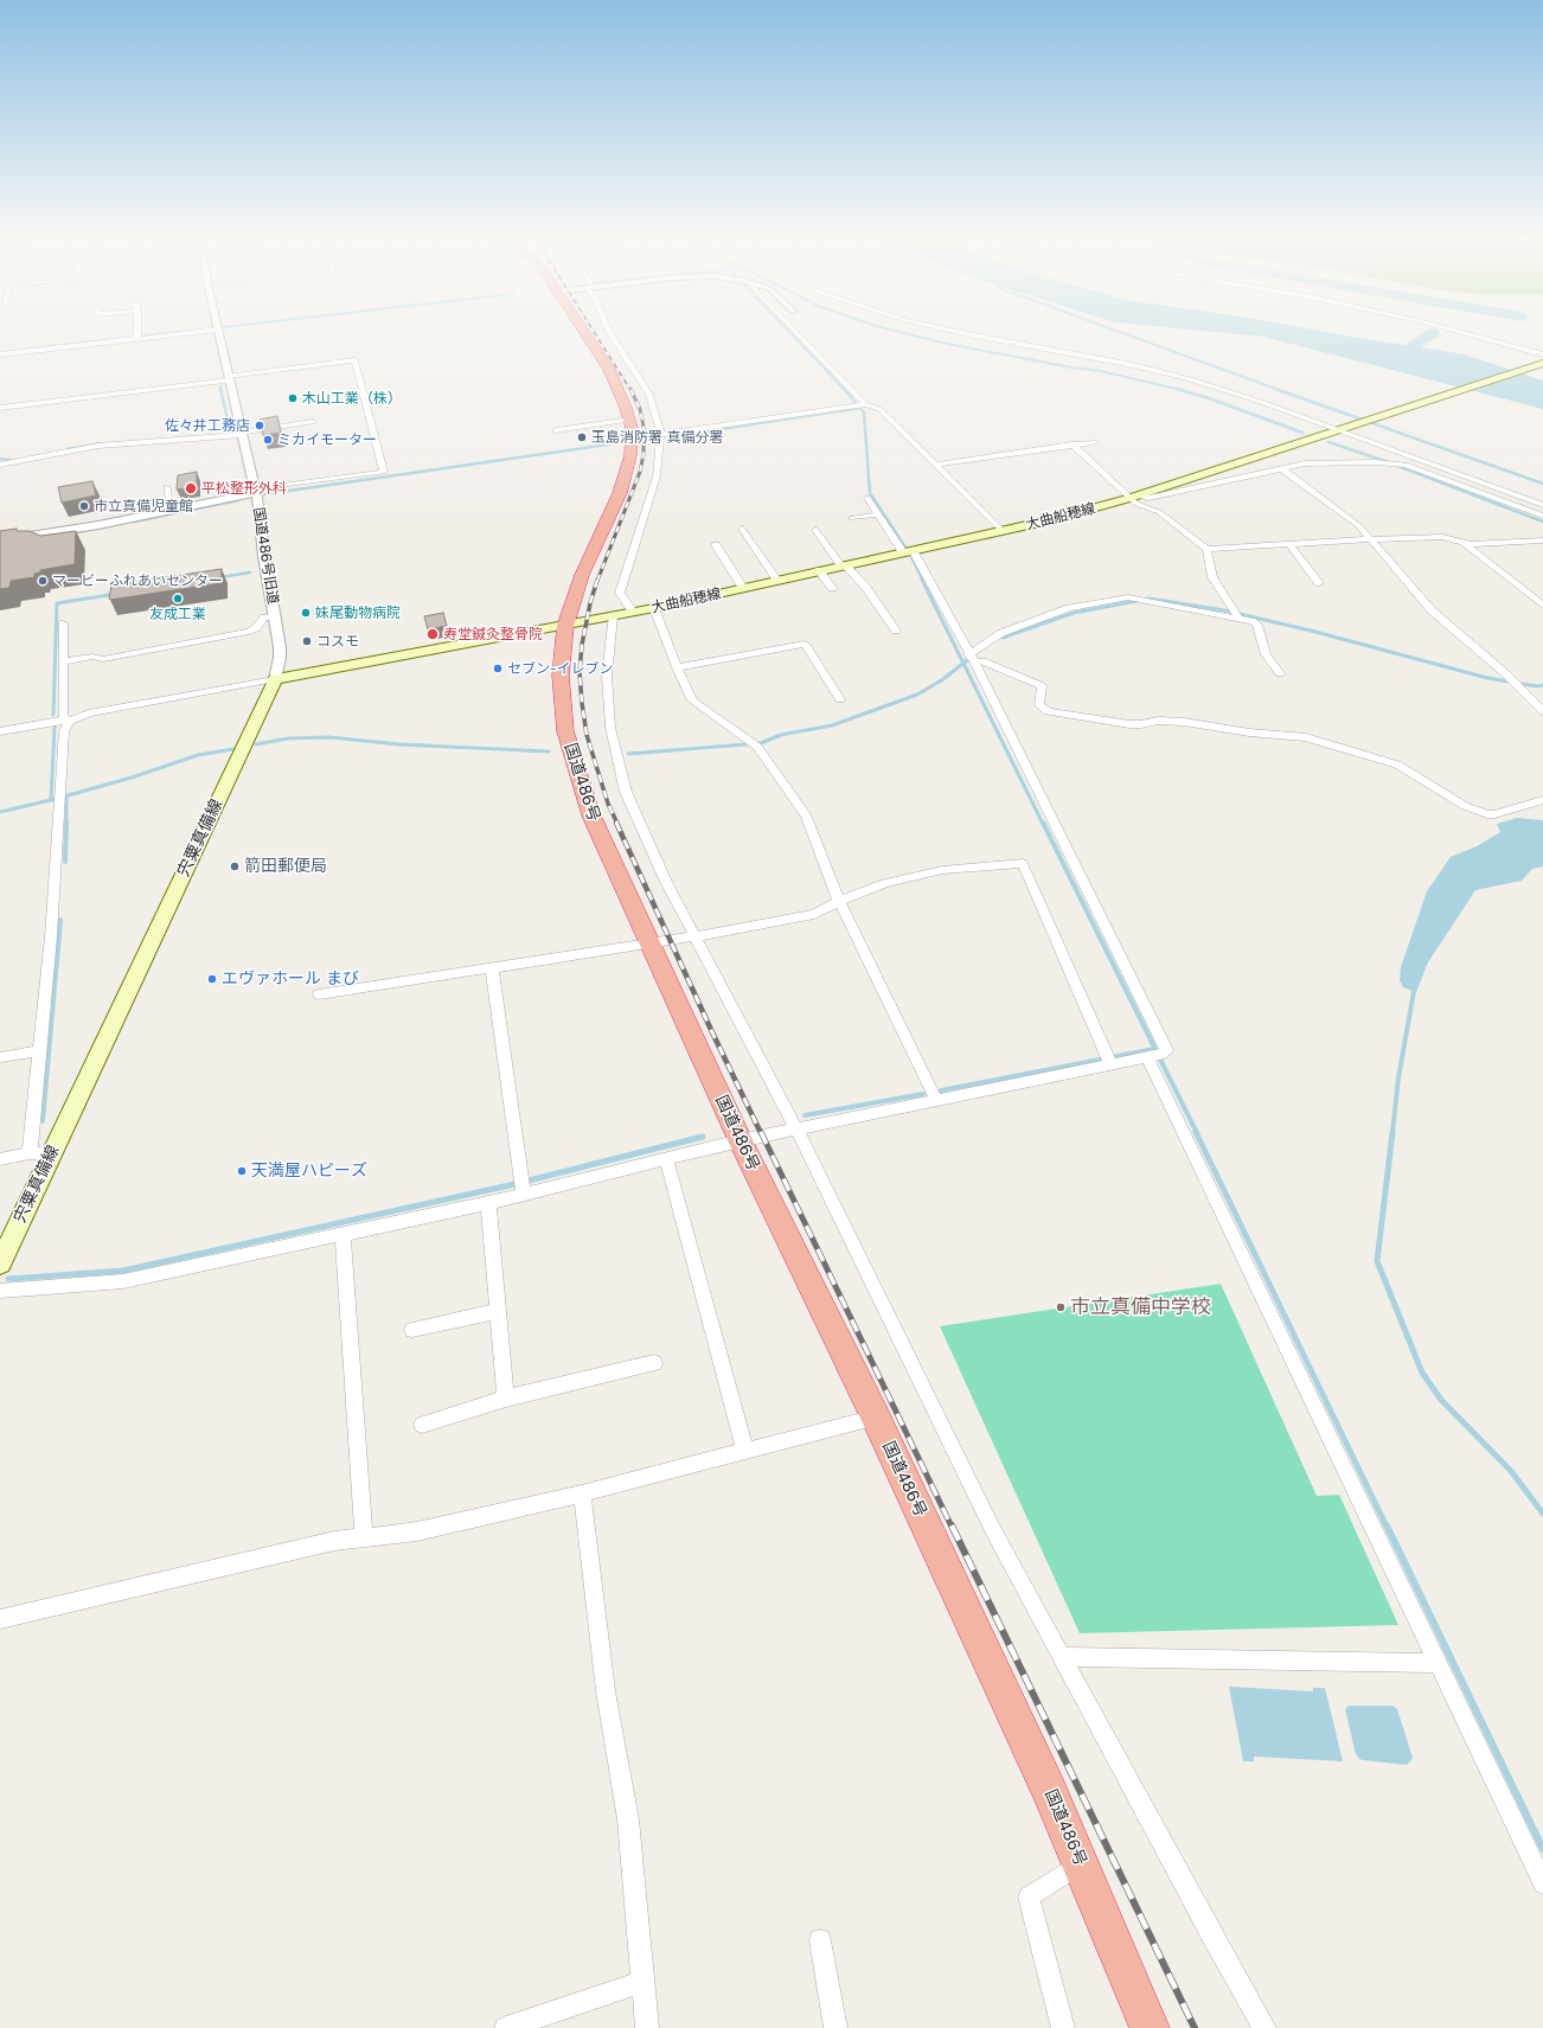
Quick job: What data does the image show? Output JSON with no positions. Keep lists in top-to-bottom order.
{
  "streets": {
    "highway": ["国道486号"],
    "main road": ["大曲船穂線", "宍粟真備線"],
    "street": ["国道486号旧道"]
  },
  "crossings": [
    ["大曲船穂線", "国道486号"],
    ["国道486号旧道", "宍粟真備線"]
  ],
  "places": [
    "木山工業（株）",
    "佐々井工務店",
    "玉島消防署 真備分署",
    "ミカイモーター",
    "平松整形外科",
    "市立真備児童館",
    "マービーふれあいセンター",
    "友成工業",
    "妹尾動物病院",
    "寿堂鍼灸整骨院",
    "コスモ",
    "セブン-イレブン",
    "箭田郵便局",
    "エヴァホール まび",
    "天満屋ハピーズ",
    "市立真備中学校"
  ]
}
